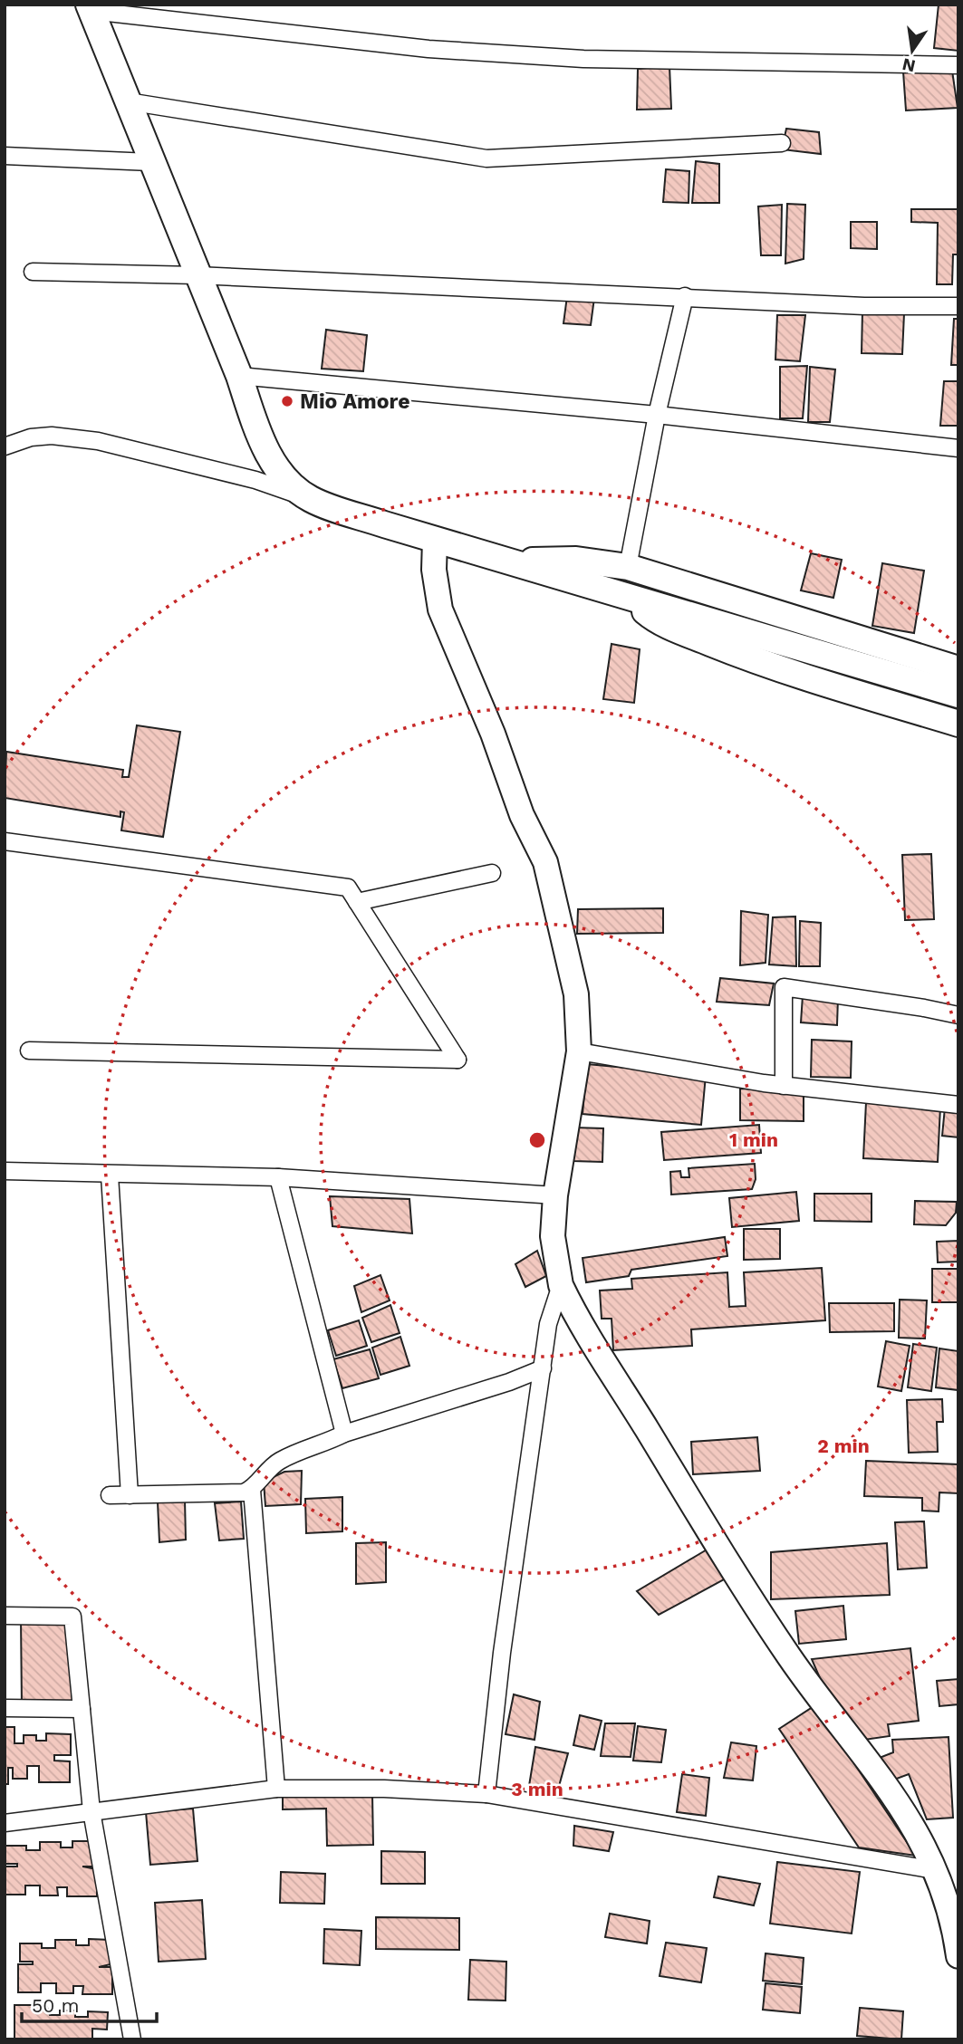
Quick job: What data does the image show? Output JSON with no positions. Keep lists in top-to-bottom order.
{
  "places": ["Mio Amore"],
  "scale_bar": "50 m",
  "north": "bottom",
  "rings": ["1 min", "2 min", "3 min"]
}
